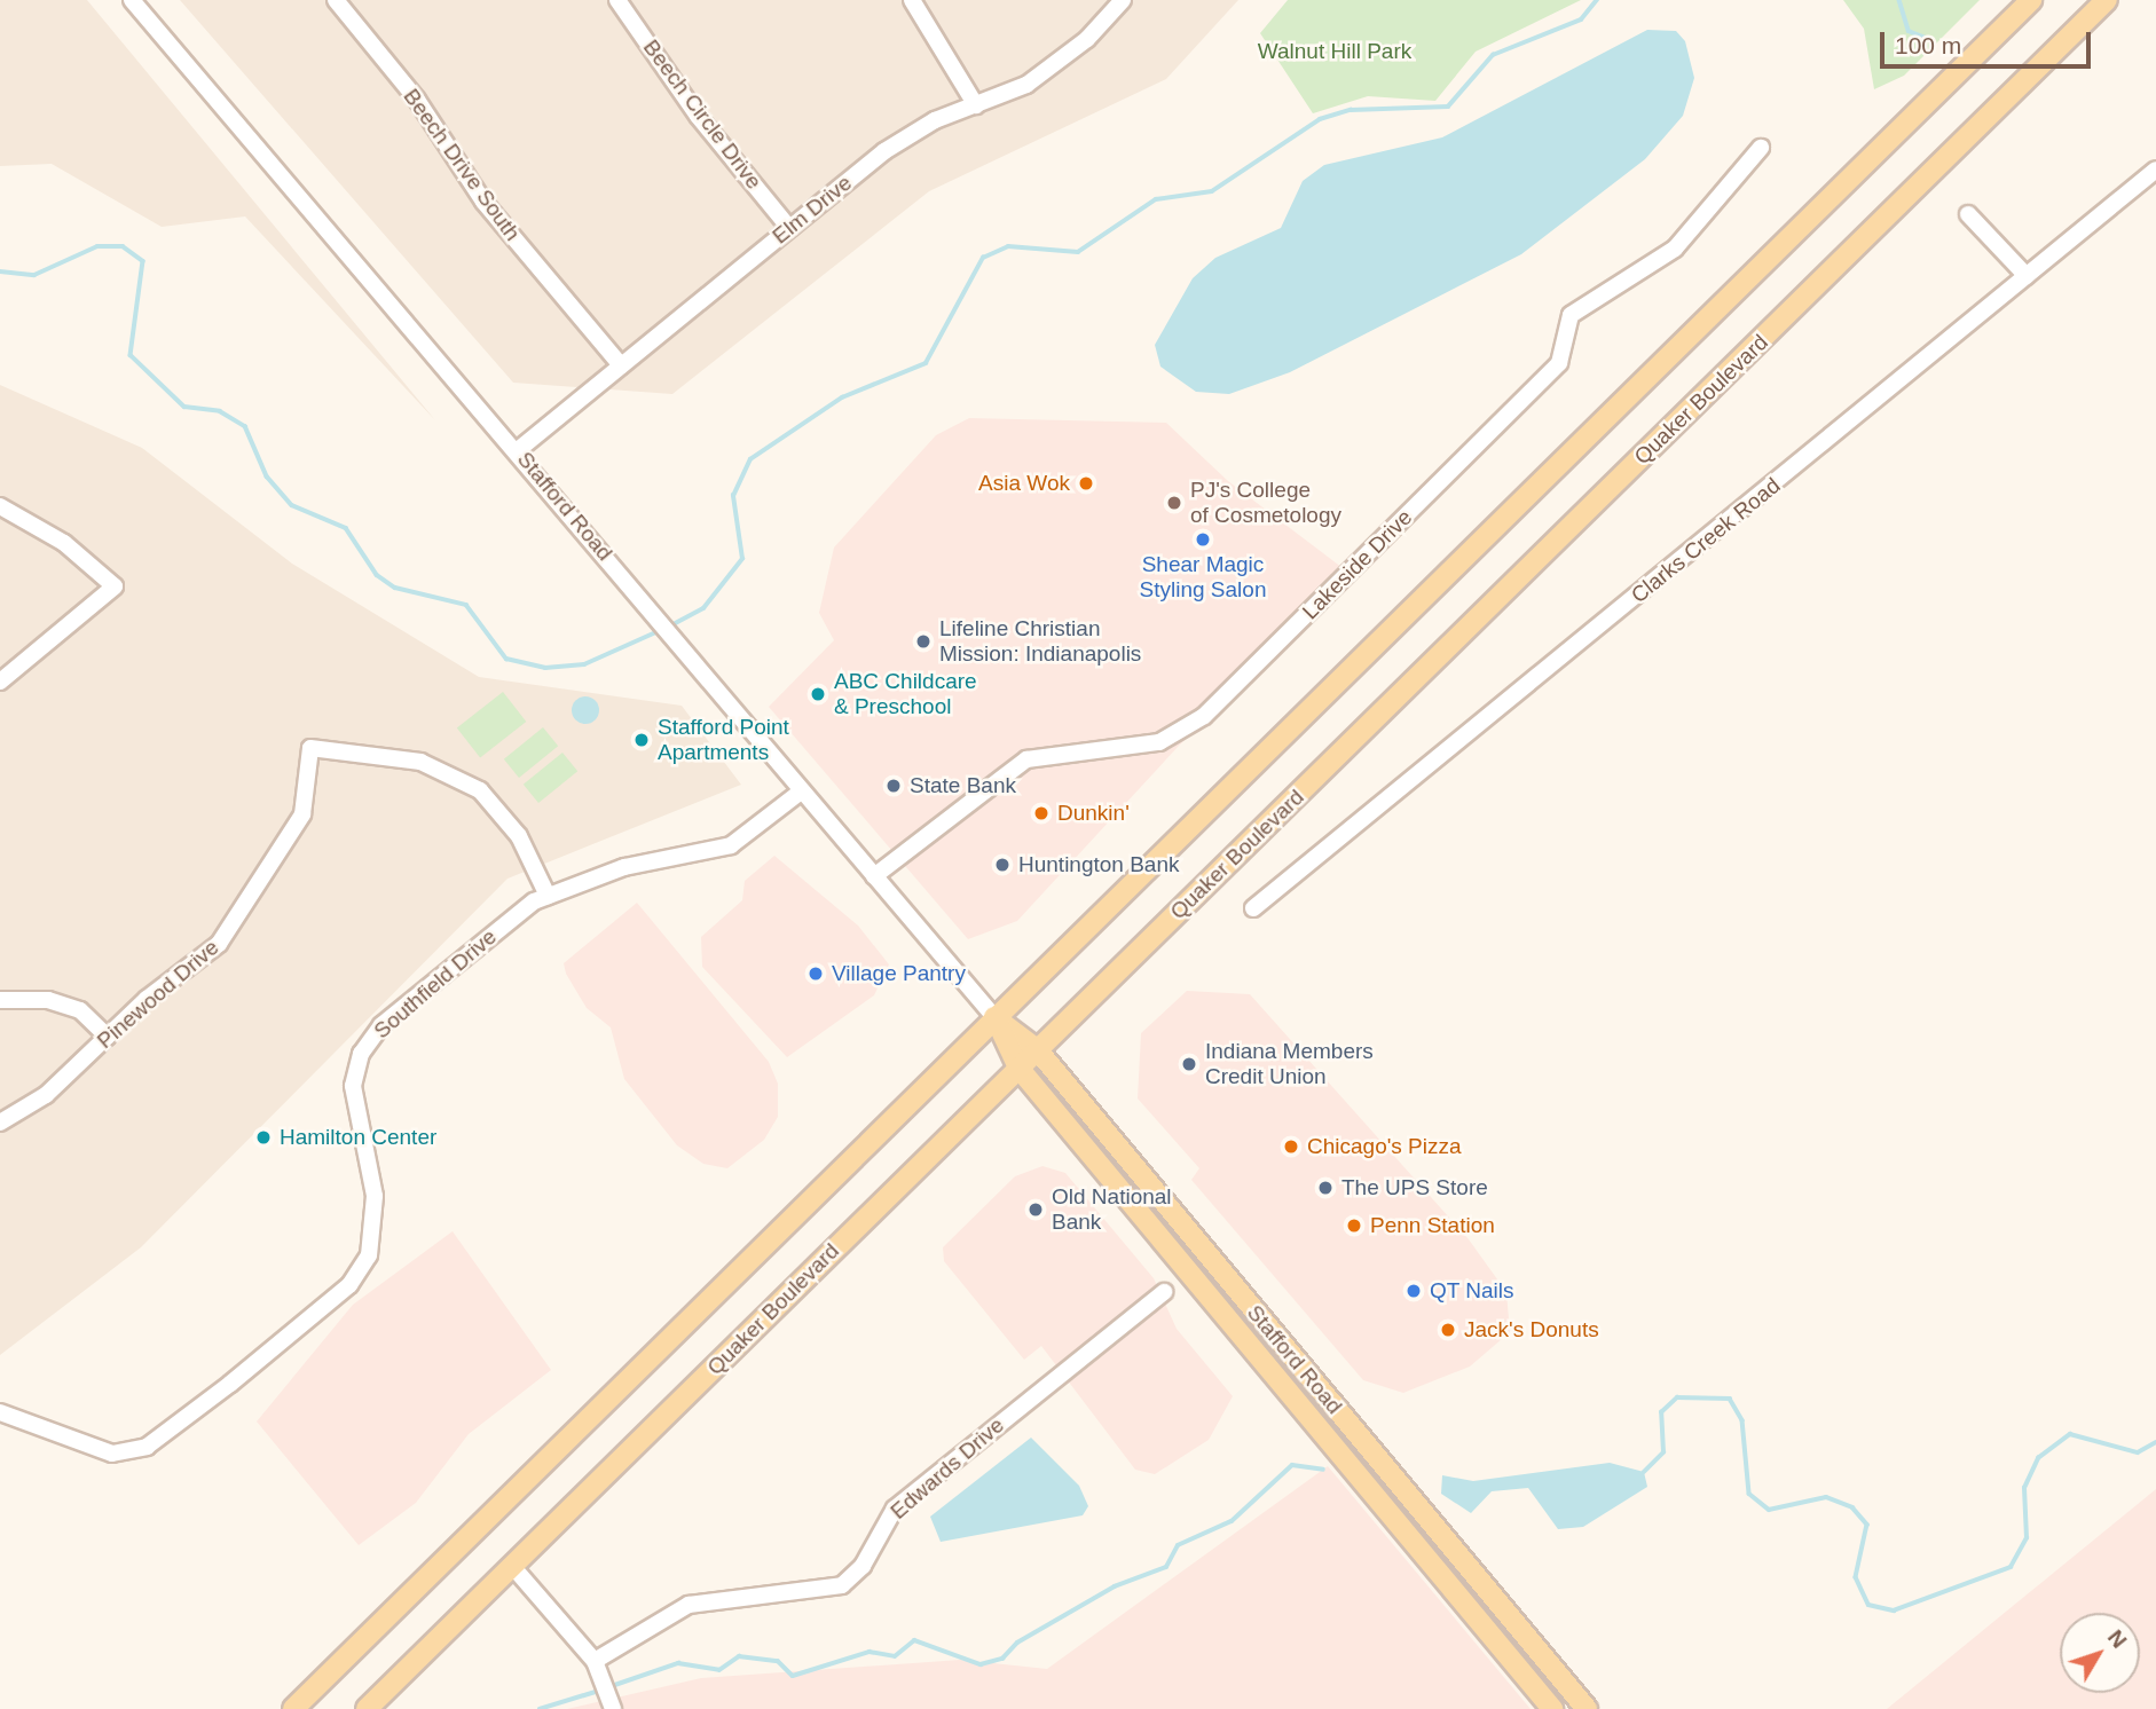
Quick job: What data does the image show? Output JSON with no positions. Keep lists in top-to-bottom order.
{
  "streets": {
    "main road": ["Quaker Boulevard", "Stafford Road"],
    "street": [
      "Beech Circle Drive",
      "Beech Drive South",
      "Elm Drive",
      "Clarks Creek Road",
      "Lakeside Drive",
      "Southfield Drive",
      "Pinewood Drive",
      "Edwards Drive"
    ]
  },
  "crossings": [
    ["Beech Circle Drive", "Elm Drive"],
    ["Beech Drive South", "Elm Drive"],
    ["Elm Drive", "Stafford Road"],
    ["Quaker Boulevard", "Stafford Road"],
    ["Stafford Road", "Lakeside Drive"],
    ["Stafford Road", "Southfield Drive"],
    ["Southfield Drive", "Pinewood Drive"]
  ],
  "parks": ["Walnut Hill Park"],
  "places": [
    "Asia Wok",
    "PJ's College of Cosmetology",
    "Shear Magic Styling Salon",
    "Lifeline Christian Mission: Indianapolis",
    "ABC Childcare & Preschool",
    "Stafford Point Apartments",
    "State Bank",
    "Dunkin'",
    "Huntington Bank",
    "Village Pantry",
    "Indiana Members Credit Union",
    "Hamilton Center",
    "Chicago's Pizza",
    "The UPS Store",
    "Old National Bank",
    "Penn Station",
    "QT Nails",
    "Jack's Donuts"
  ],
  "scale_bar": "100 m",
  "north": "top right"
}
